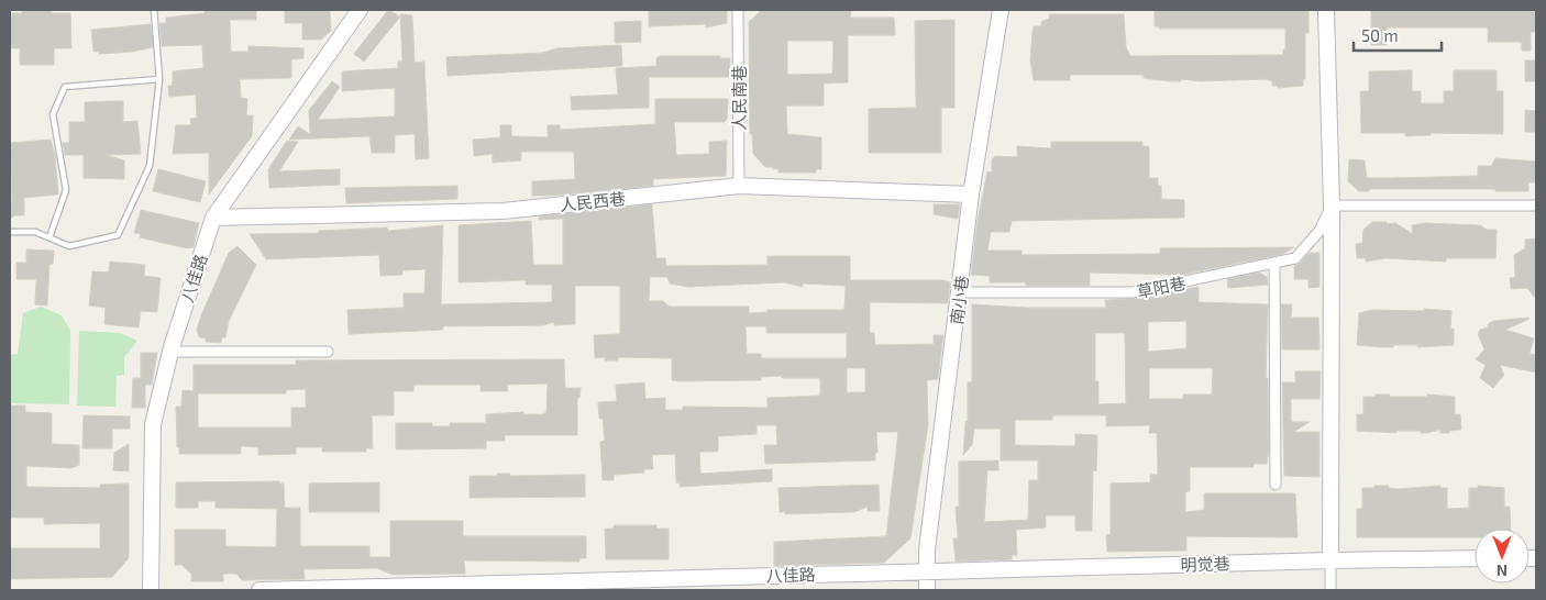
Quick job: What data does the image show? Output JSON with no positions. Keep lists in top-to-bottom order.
{
  "streets": {
    "street": [
      "人民南巷",
      "人民西巷",
      "八佳路",
      "草阳巷",
      "南小巷",
      "明觉巷"
    ]
  },
  "crossings": [
    ["人民南巷", "人民西巷"],
    ["人民西巷", "八佳路"],
    ["人民西巷", "南小巷"],
    ["八佳路", "南小巷"],
    ["八佳路", "明觉巷"],
    ["草阳巷", "南小巷"],
    ["草阳巷", "明觉巷"],
    ["南小巷", "明觉巷"]
  ],
  "scale_bar": "50 m",
  "north": "bottom"
}
